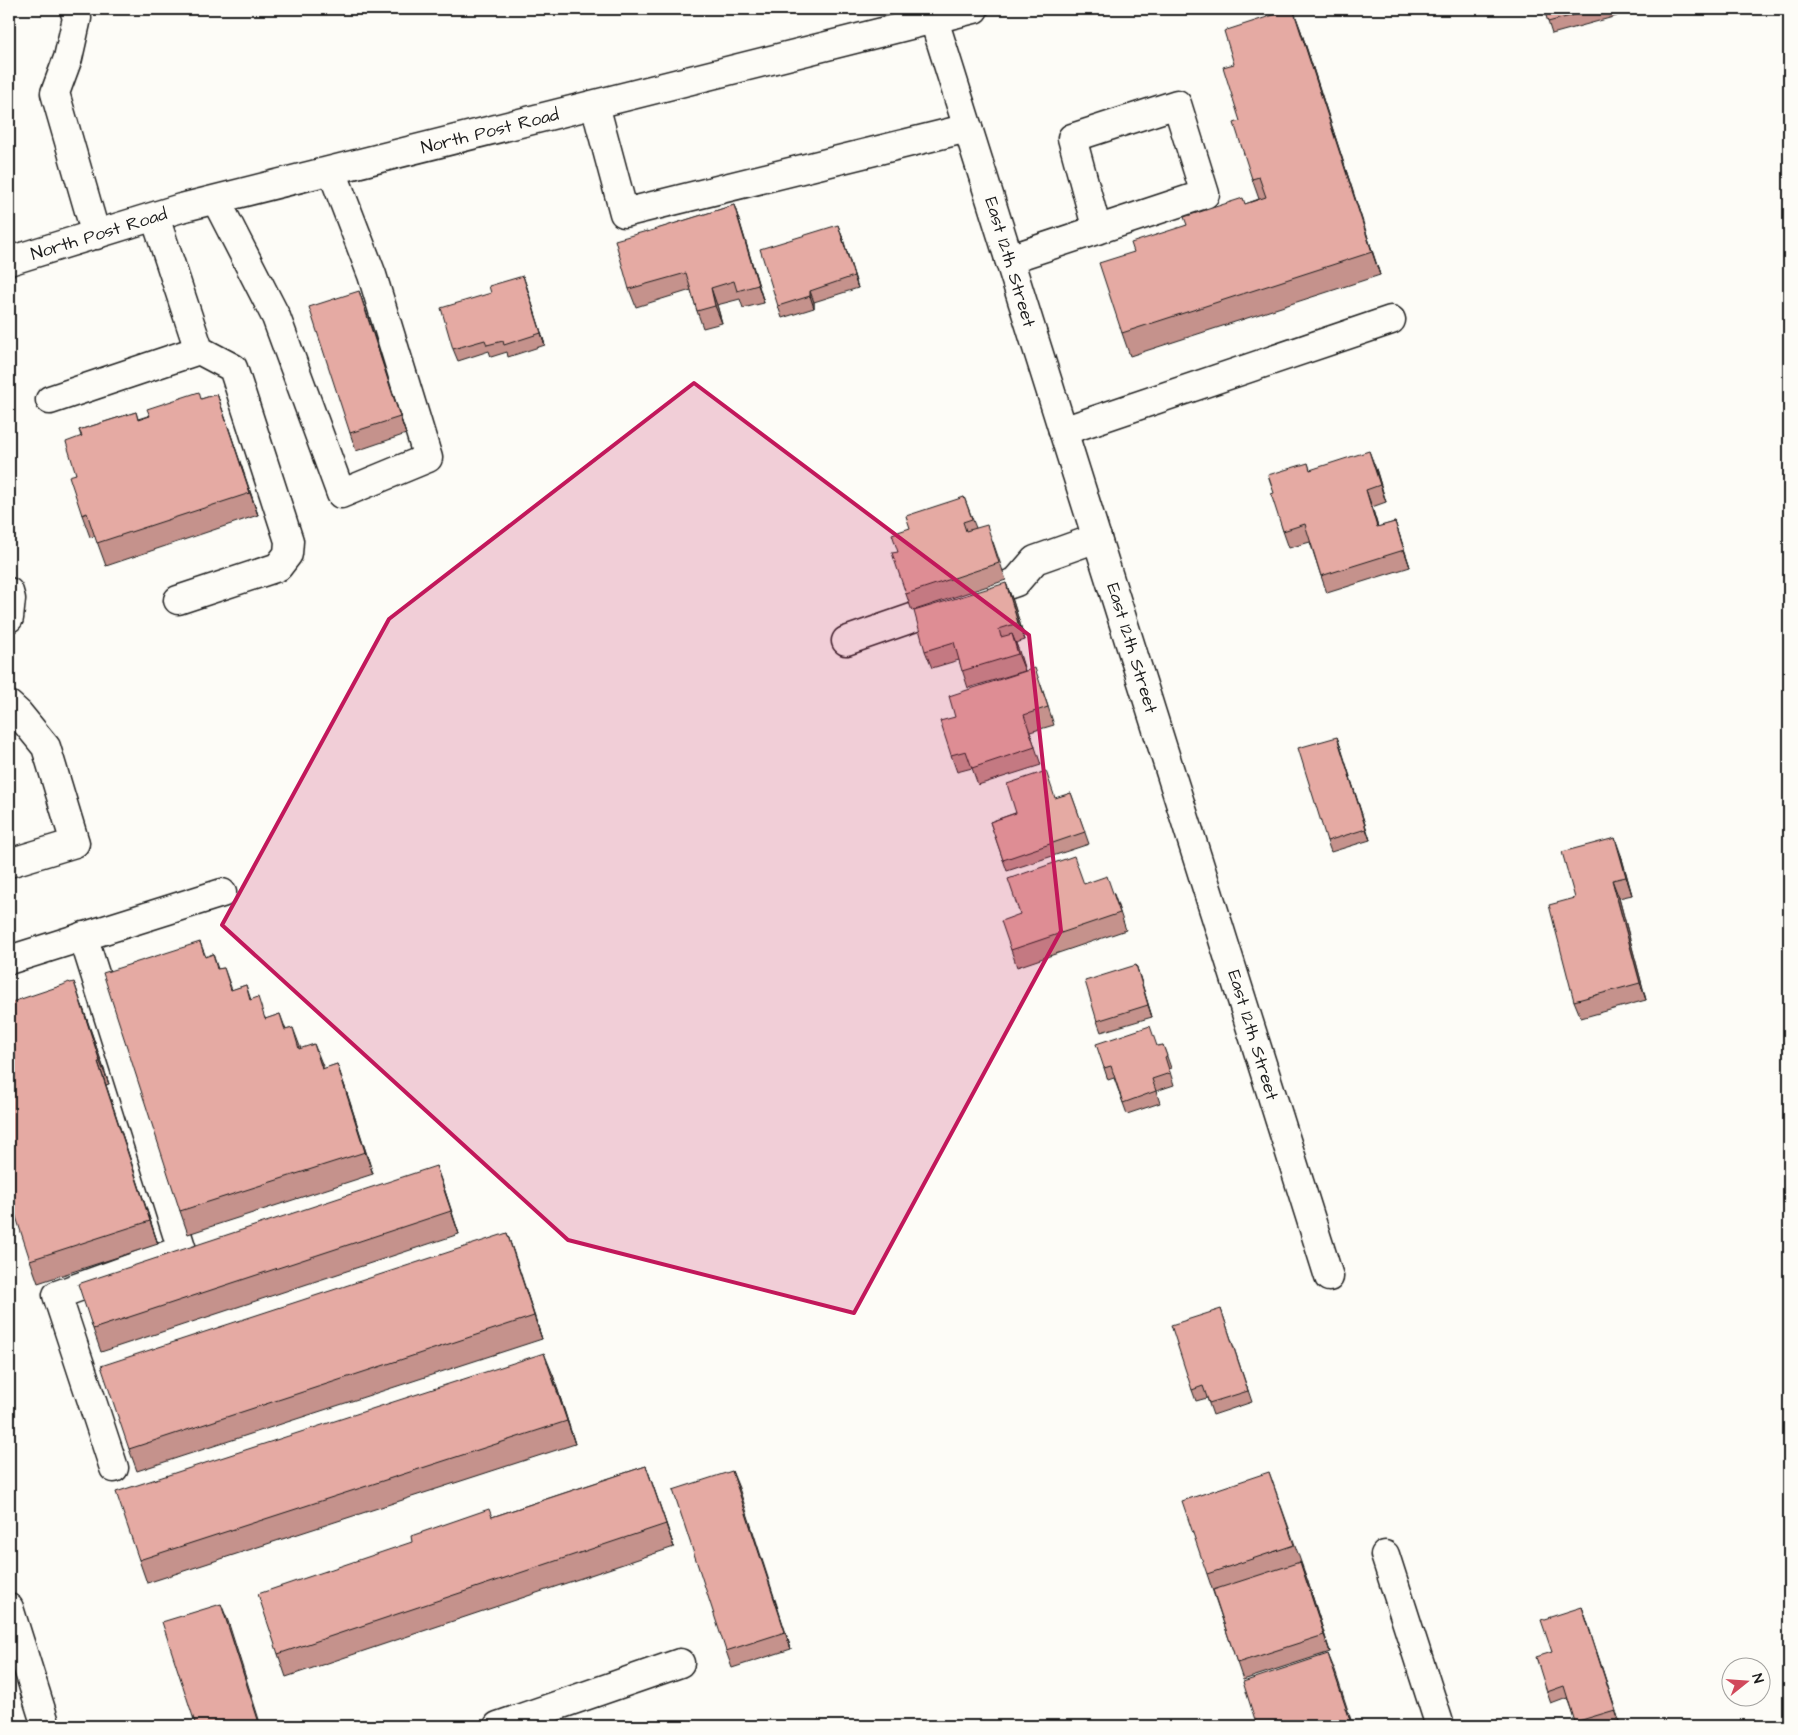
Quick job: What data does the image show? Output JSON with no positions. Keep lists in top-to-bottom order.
{
  "streets": {
    "street": ["North Post Road", "East 12th Street"]
  },
  "crossings": [
    ["North Post Road", "East 12th Street"]
  ],
  "north": "right"
}
